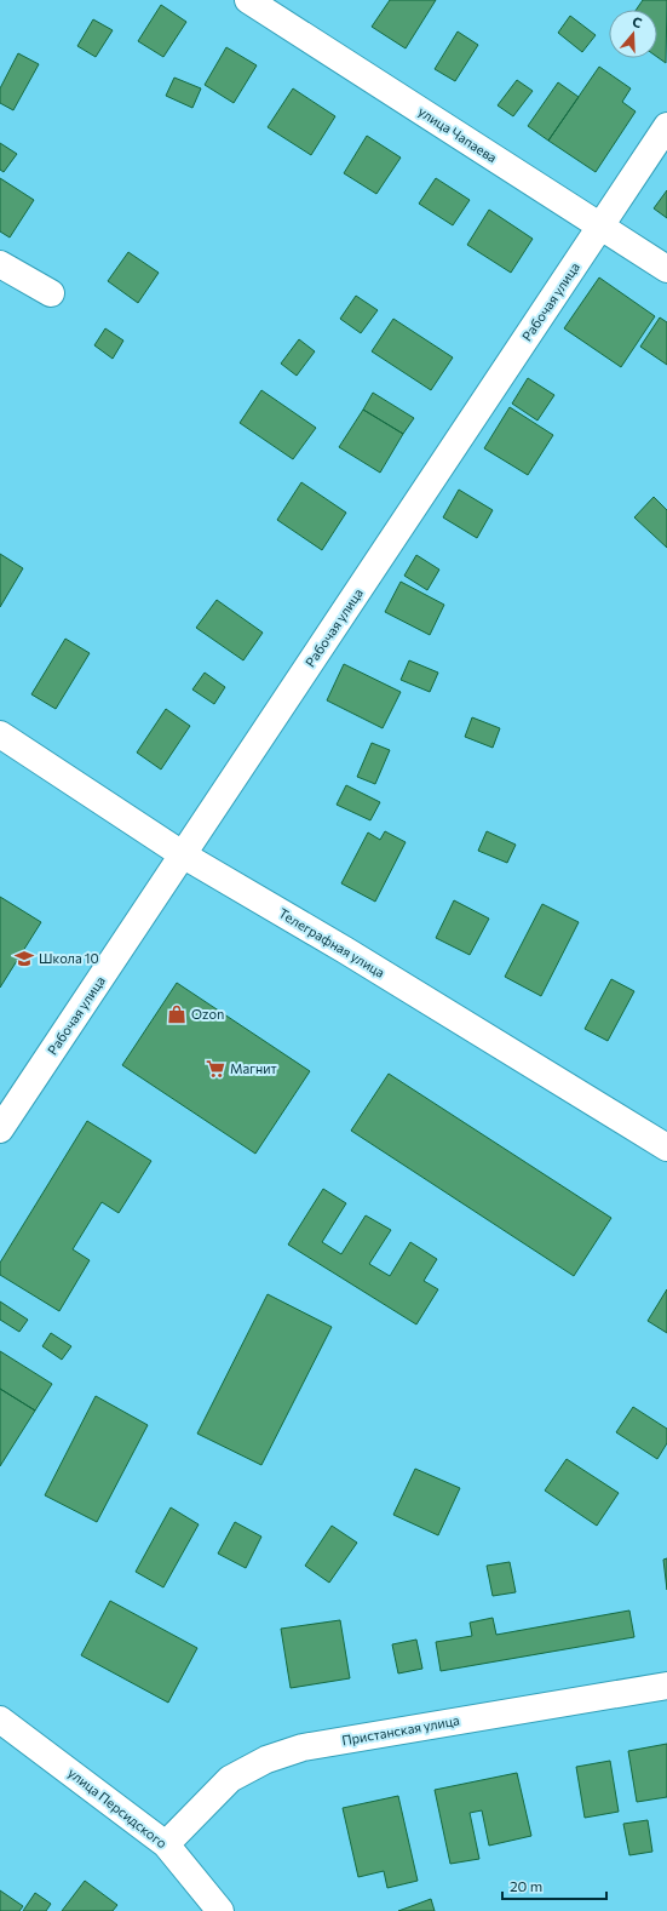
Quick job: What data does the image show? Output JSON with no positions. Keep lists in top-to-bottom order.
{
  "streets": {
    "street": [
      "улица Чапаева",
      "Рабочая улица",
      "Телеграфная улица",
      "Пристанская улица",
      "улица Персидского"
    ]
  },
  "crossings": [
    ["улица Чапаева", "Рабочая улица"],
    ["Рабочая улица", "Телеграфная улица"],
    ["Пристанская улица", "улица Персидского"]
  ],
  "places": {
    "school or university": ["Школа 10"],
    "shop": ["Ozon"],
    "supermarket": ["Магнит"]
  },
  "scale_bar": "20 m",
  "north": "top"
}
